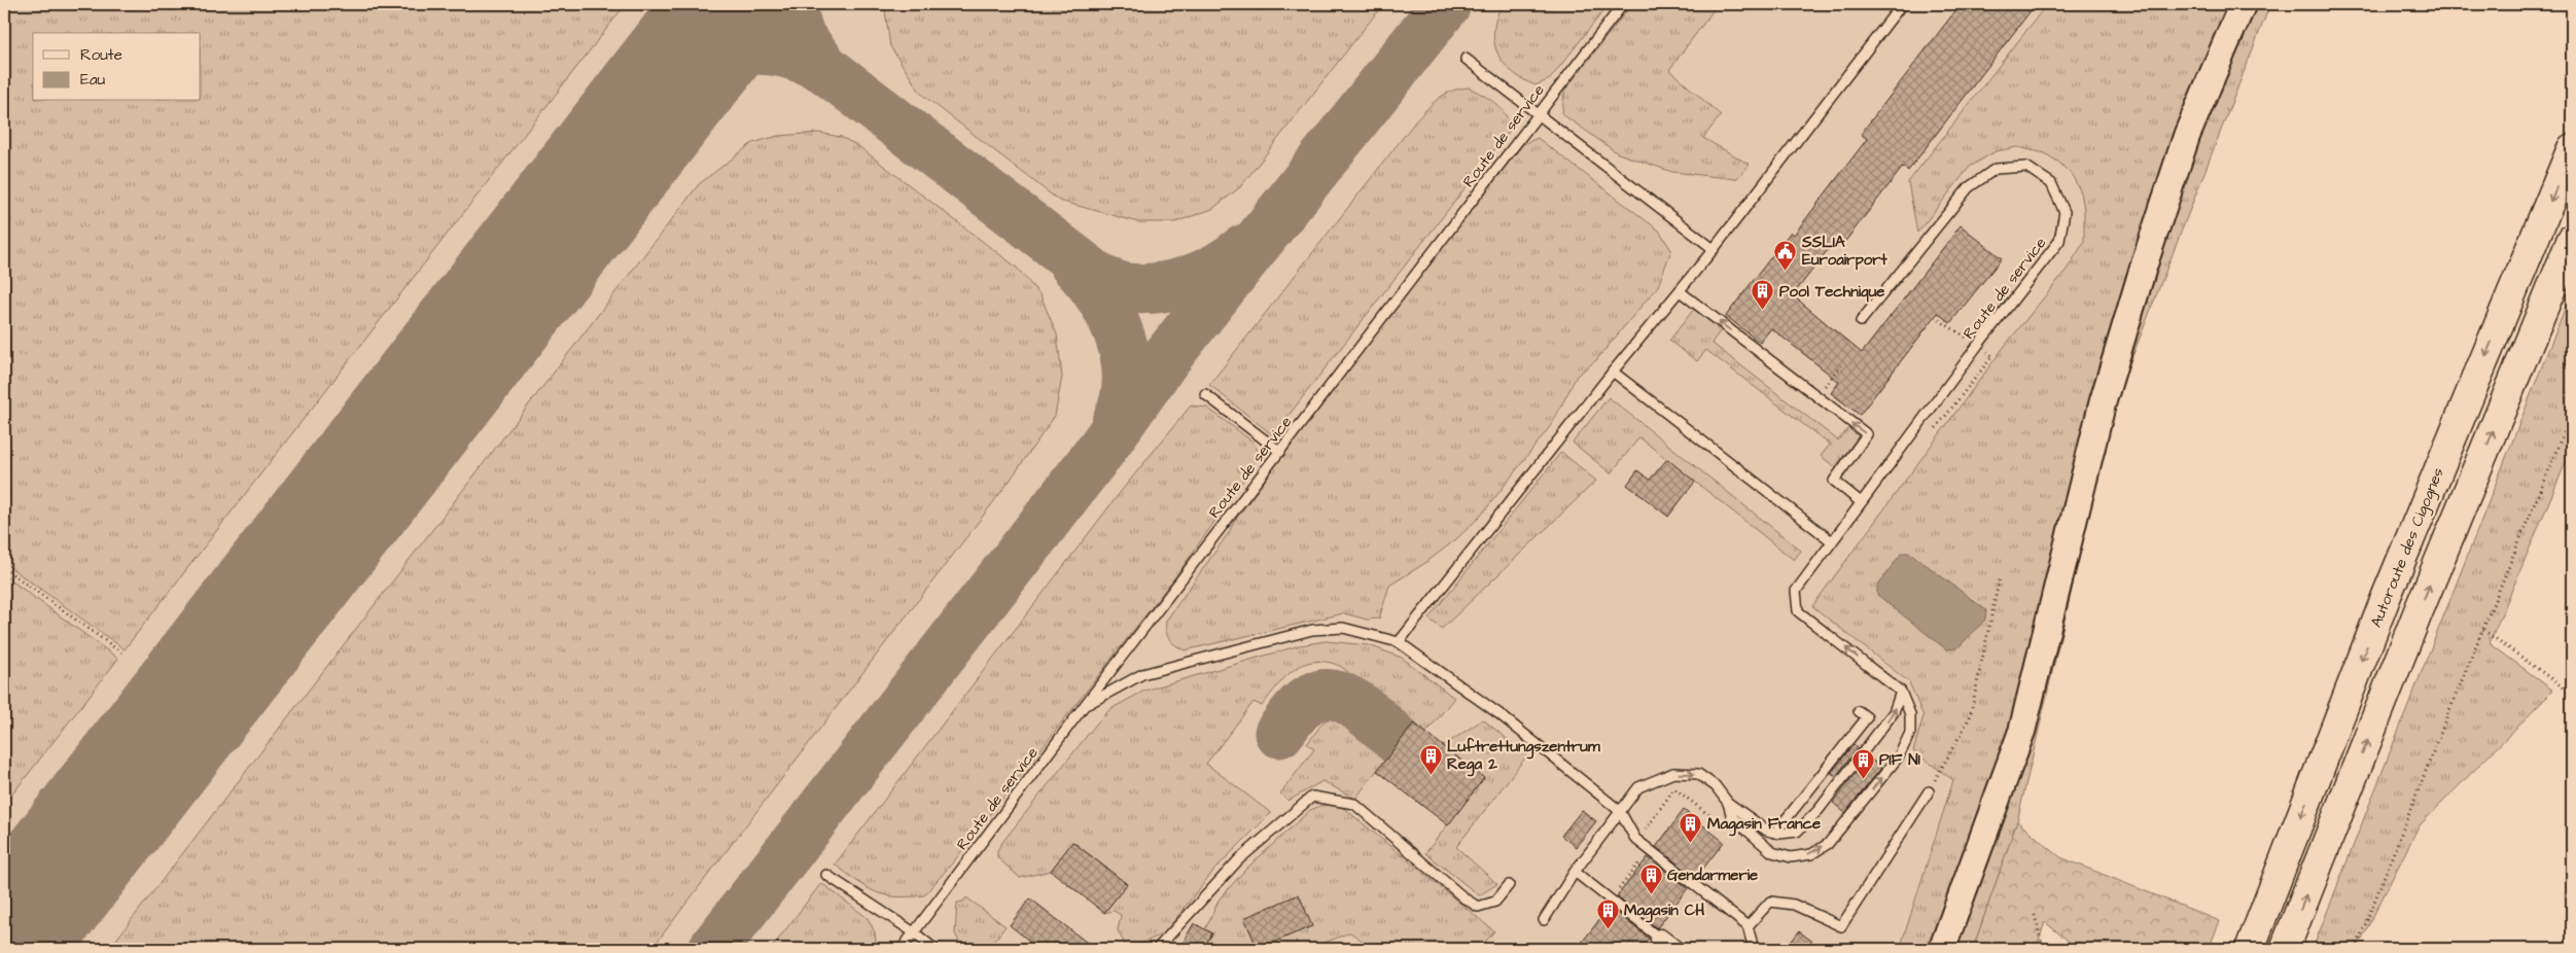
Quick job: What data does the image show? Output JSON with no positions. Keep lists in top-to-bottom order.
{
  "streets": {
    "highway": ["Autoroute des Cigognes"],
    "lane": ["Route de service"]
  },
  "places": {
    "public building": ["SSLIA Euroairport"],
    "building": [
      "Pool Technique",
      "Luftrettungszentrum Rega 2",
      "PIF N1",
      "Magasin France",
      "Gendarmerie",
      "Magasin CH"
    ]
  },
  "legend": ["Route", "Eau"]
}
